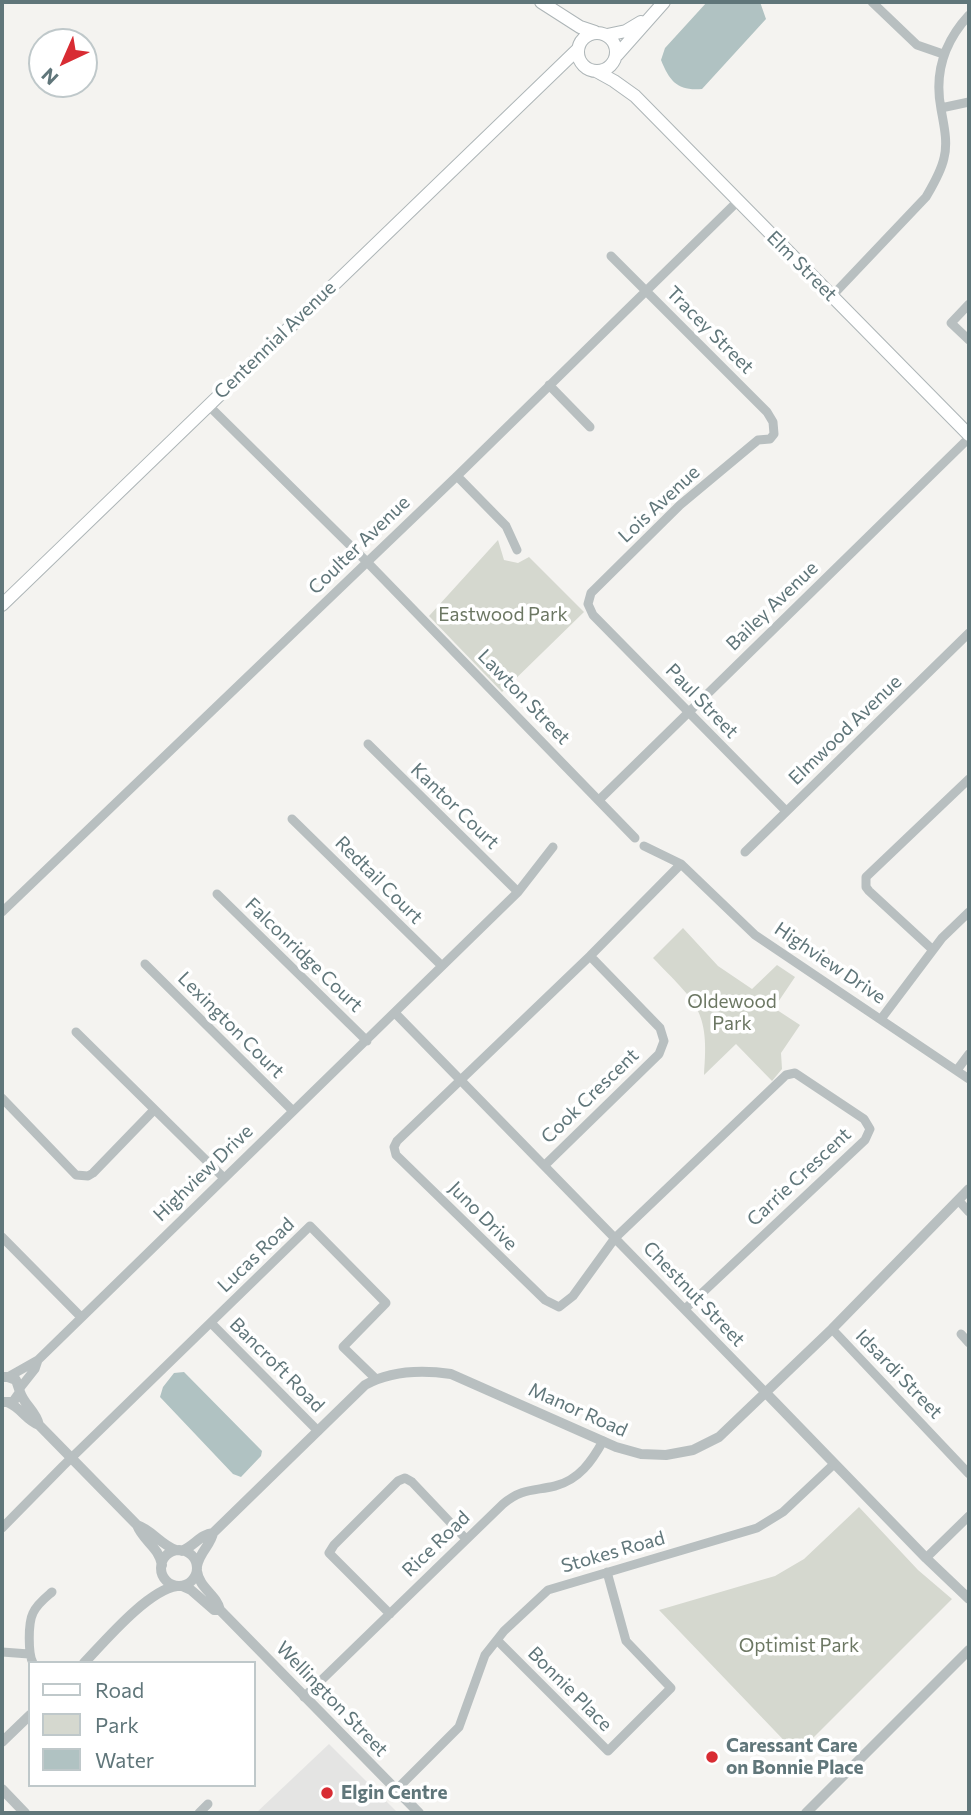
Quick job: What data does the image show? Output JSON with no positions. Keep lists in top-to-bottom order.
{
  "streets": {
    "main road": ["Elm Street", "Centennial Avenue"],
    "street": [
      "Tracey Street",
      "Lois Avenue",
      "Coulter Avenue",
      "Bailey Avenue",
      "Lawton Street",
      "Paul Street",
      "Elmwood Avenue",
      "Kantor Court",
      "Redtail Court",
      "Falconridge Court",
      "Highview Drive",
      "Lexington Court",
      "Cook Crescent",
      "Carrie Crescent",
      "Juno Drive",
      "Lucas Road",
      "Chestnut Street",
      "Bancroft Road",
      "Idsardi Street",
      "Manor Road",
      "Rice Road",
      "Stokes Road",
      "Bonnie Place",
      "Wellington Street"
    ]
  },
  "crossings": [
    ["Elm Street", "Coulter Avenue"],
    ["Elm Street", "Bailey Avenue"],
    ["Tracey Street", "Lois Avenue"],
    ["Tracey Street", "Coulter Avenue"],
    ["Centennial Avenue", "Lawton Street"],
    ["Lois Avenue", "Paul Street"],
    ["Coulter Avenue", "Lawton Street"],
    ["Bailey Avenue", "Lawton Street"],
    ["Bailey Avenue", "Paul Street"],
    ["Paul Street", "Elmwood Avenue"],
    ["Falconridge Court", "Highview Drive"],
    ["Highview Drive", "Lexington Court"],
    ["Highview Drive", "Chestnut Street"],
    ["Cook Crescent", "Chestnut Street"],
    ["Carrie Crescent", "Juno Drive"],
    ["Carrie Crescent", "Chestnut Street"],
    ["Juno Drive", "Chestnut Street"],
    ["Lucas Road", "Bancroft Road"],
    ["Lucas Road", "Manor Road"],
    ["Chestnut Street", "Manor Road"],
    ["Chestnut Street", "Stokes Road"],
    ["Bancroft Road", "Manor Road"],
    ["Idsardi Street", "Manor Road"],
    ["Manor Road", "Rice Road"],
    ["Manor Road", "Wellington Street"],
    ["Rice Road", "Wellington Street"],
    ["Stokes Road", "Bonnie Place"],
    ["Stokes Road", "Wellington Street"]
  ],
  "parks": ["Eastwood Park", "Oldewood Park", "Optimist Park"],
  "places": ["Caressant Care on Bonnie Place", "Elgin Centre"],
  "legend": ["Road", "Park", "Water"],
  "north": "bottom left"
}
